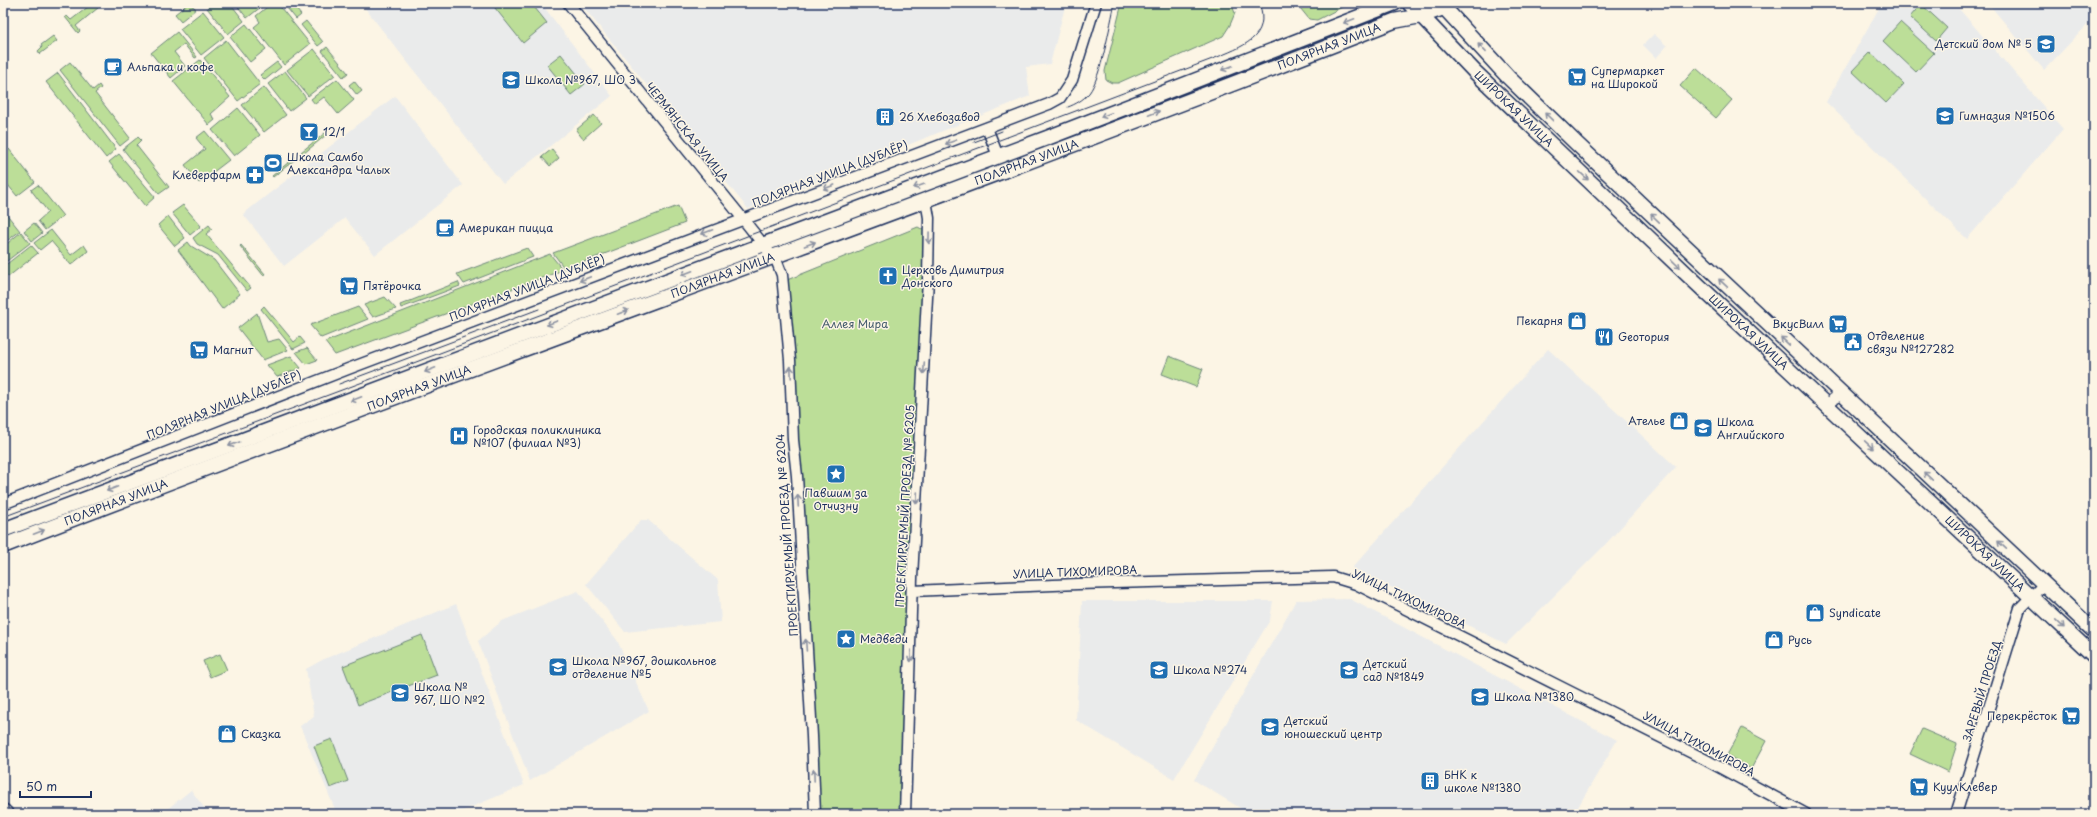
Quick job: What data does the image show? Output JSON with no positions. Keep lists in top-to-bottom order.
{
  "streets": {
    "main road": ["ПОЛЯРНАЯ УЛИЦА", "ШИРОКАЯ УЛИЦА"],
    "street": [
      "ЧЕРМЯНСКАЯ УЛИЦА",
      "ПОЛЯРНАЯ УЛИЦА (ДУБЛЁР)",
      "ПРОЕКТИРУЕМЫЙ ПРОЕЗД № 6205",
      "ПРОЕКТИРУЕМЫЙ ПРОЕЗД № 6204",
      "УЛИЦА ТИХОМИРОВА",
      "ЗАРЕВЫЙ ПРОЕЗД"
    ]
  },
  "crossings": [
    ["ПОЛЯРНАЯ УЛИЦА", "ШИРОКАЯ УЛИЦА"],
    ["ПОЛЯРНАЯ УЛИЦА", "ЧЕРМЯНСКАЯ УЛИЦА"],
    ["ПОЛЯРНАЯ УЛИЦА", "ПРОЕКТИРУЕМЫЙ ПРОЕЗД № 6205"],
    ["ПОЛЯРНАЯ УЛИЦА", "ПРОЕКТИРУЕМЫЙ ПРОЕЗД № 6204"],
    ["ШИРОКАЯ УЛИЦА", "ЗАРЕВЫЙ ПРОЕЗД"],
    ["ЧЕРМЯНСКАЯ УЛИЦА", "ПОЛЯРНАЯ УЛИЦА (ДУБЛЁР)"],
    ["ЧЕРМЯНСКАЯ УЛИЦА", "ПРОЕКТИРУЕМЫЙ ПРОЕЗД № 6204"],
    ["ПРОЕКТИРУЕМЫЙ ПРОЕЗД № 6205", "УЛИЦА ТИХОМИРОВА"]
  ],
  "one_way": ["ПОЛЯРНАЯ УЛИЦА (ДУБЛЁР)", "ПРОЕКТИРУЕМЫЙ ПРОЕЗД № 6205", "ПРОЕКТИРУЕМЫЙ ПРОЕЗД № 6204"],
  "parks": ["Аллея Мира"],
  "places": {
    "school or university": [
      "Детский дом № 5",
      "Школа №967, ШО 3",
      "Гимназия №1506",
      "Школа Английского",
      "Школа №967, дошкольное отделение №5",
      "Школа №274",
      "Детский сад №1849",
      "Школа № 967, ШО №2",
      "Школа №1380",
      "Детский юношеский центр"
    ],
    "cafe": ["Альпака и кофе", "Американ пицца"],
    "supermarket": [
      "Супермаркет на Широкой",
      "Пятёрочка",
      "ВкусВилл",
      "Магнит",
      "Перекрёсток",
      "КуулКлевер"
    ],
    "building": ["26 Хлебозавод", "БНК к школе №1380"],
    "bar": ["12/1"],
    "sports": ["Школа Самбо Александра Чалых"],
    "pharmacy": ["Клеверфарм"],
    "church": ["Церковь Димитрия Донского"],
    "shop": [
      "Пекарня",
      "Ателье",
      "Syndicate",
      "Русь",
      "Сказка"
    ],
    "restaurant": ["Gеотория"],
    "public building": ["Отделение связи №127282"],
    "hospital": ["Городская поликлиника №107 (филиал №3)"],
    "place": ["Павшим за Отчизну", "Медведи"]
  },
  "scale_bar": "50 m"
}
